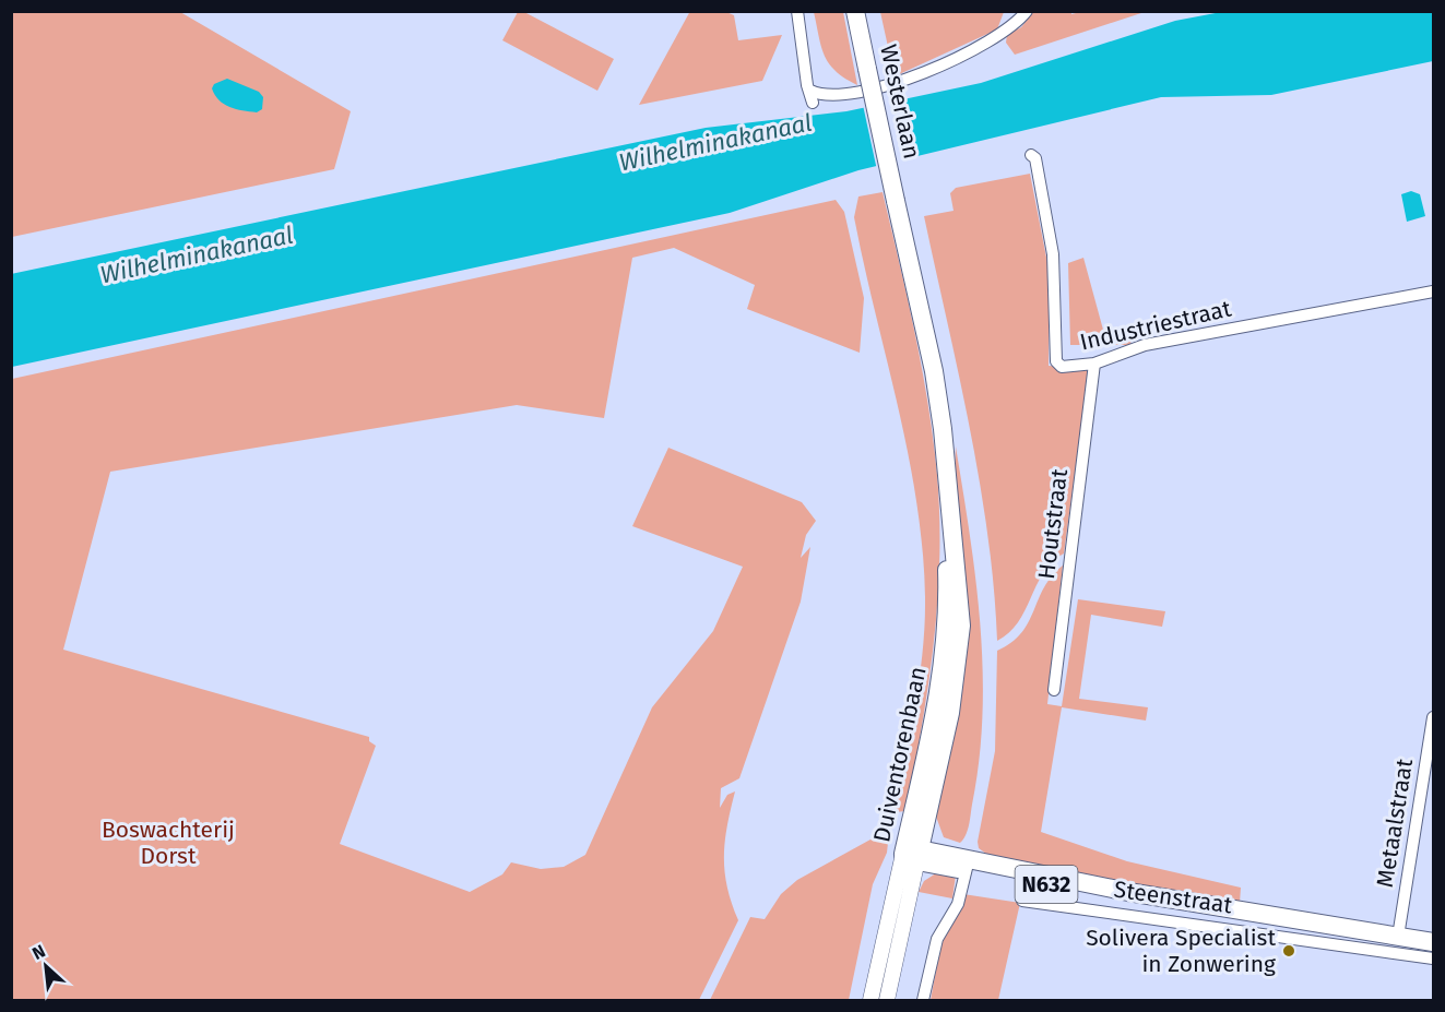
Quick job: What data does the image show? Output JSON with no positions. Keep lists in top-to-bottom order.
{
  "streets": {
    "main road": [
      "Westerlaan",
      "Duiventorenbaan",
      "N632",
      "Steenstraat"
    ],
    "street": ["Industriestraat", "Houtstraat", "Metaalstraat"]
  },
  "crossings": [
    ["Westerlaan", "Duiventorenbaan"],
    ["Industriestraat", "Houtstraat"],
    ["Duiventorenbaan", "Steenstraat"],
    ["Metaalstraat", "Steenstraat"]
  ],
  "water": ["Wilhelminakanaal"],
  "parks": ["Boswachterij Dorst"],
  "places": ["Solivera Specialist in Zonwering"],
  "north": "top left"
}
